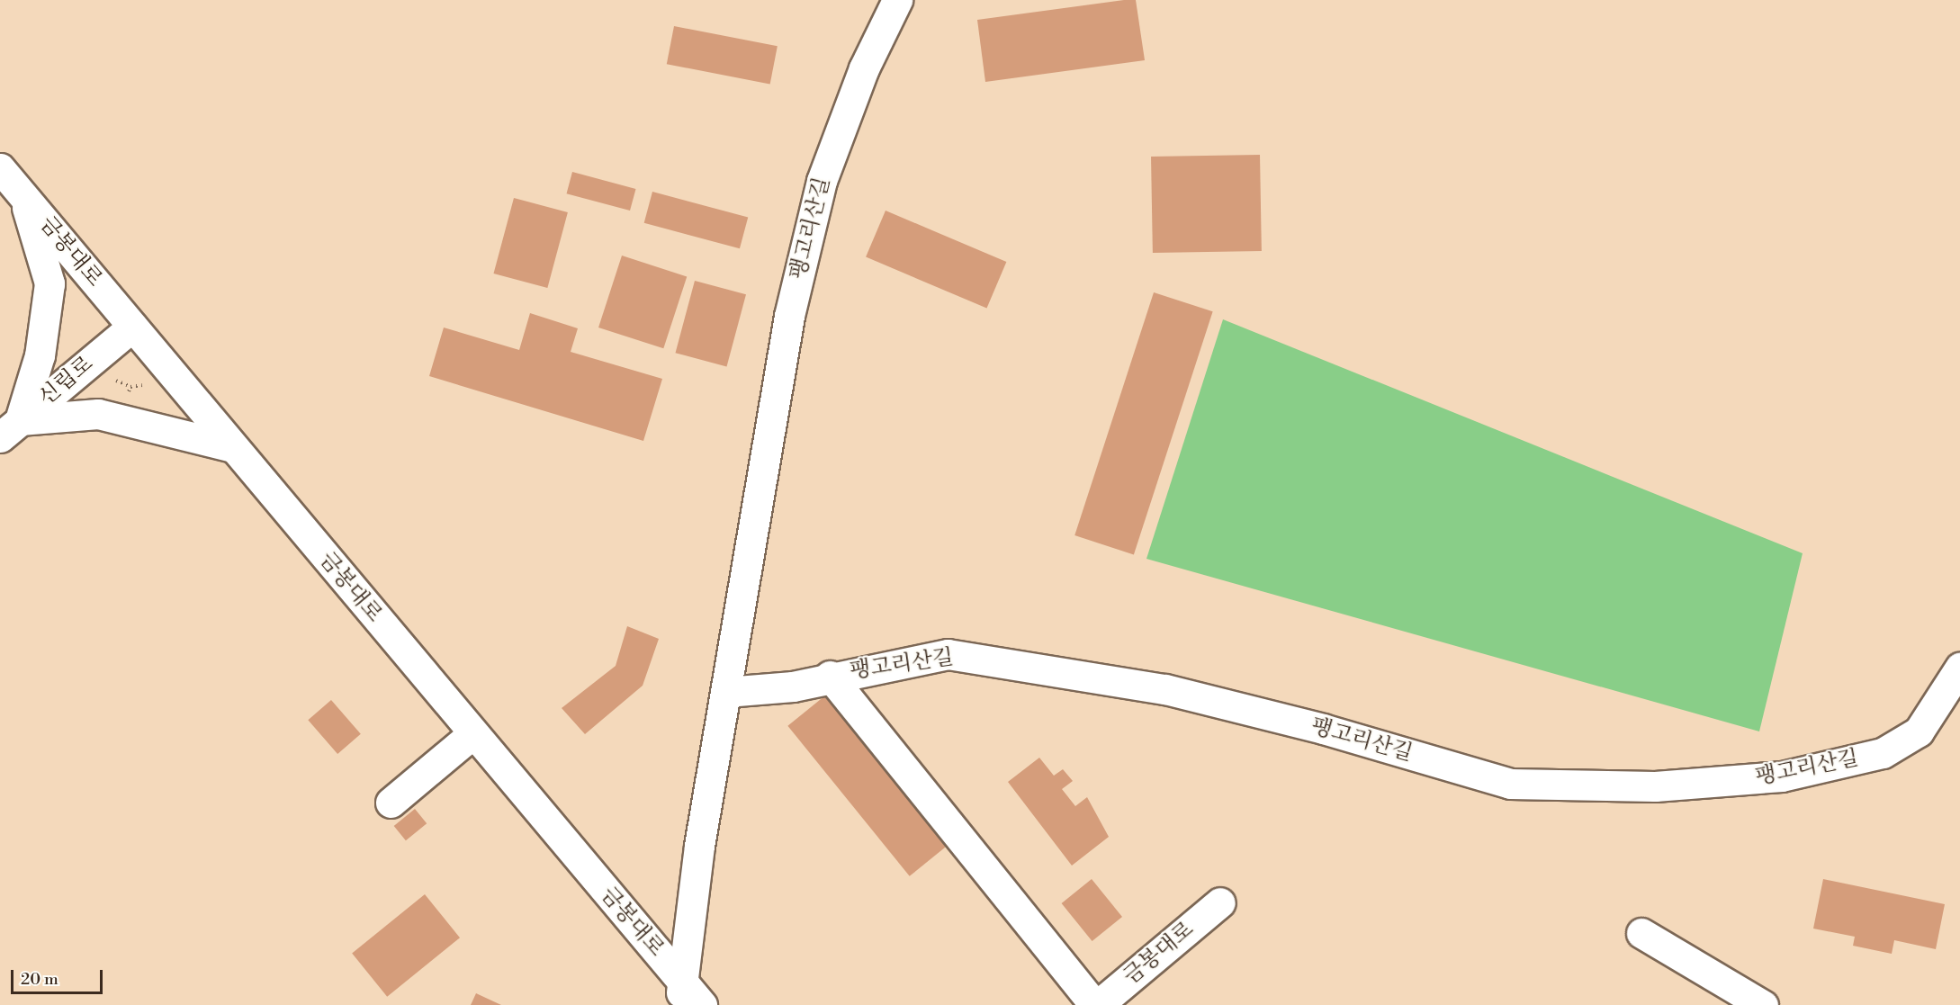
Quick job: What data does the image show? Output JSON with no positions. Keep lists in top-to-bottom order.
{
  "streets": {
    "street": ["팽고리산길", "금봉대로", "신립로"]
  },
  "crossings": [
    ["팽고리산길", "금봉대로"],
    ["금봉대로", "신립로"]
  ],
  "scale_bar": "20 m"
}
